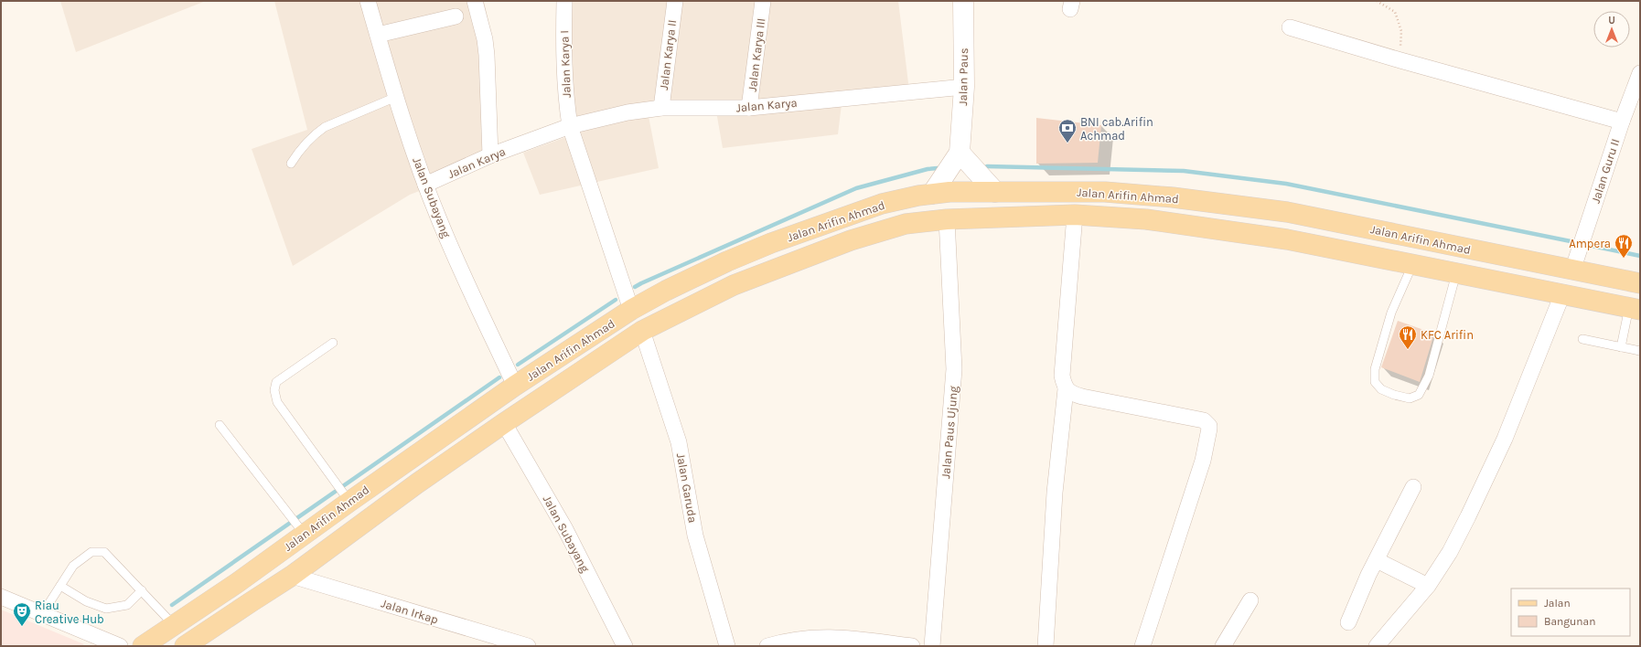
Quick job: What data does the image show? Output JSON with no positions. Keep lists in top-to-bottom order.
{
  "streets": {
    "main road": ["Jalan Paus", "Jalan Arifin Ahmad"],
    "street": [
      "Jalan Karya II",
      "Jalan Karya III",
      "Jalan Karya I",
      "Jalan Karya",
      "Jalan Guru II",
      "Jalan Subayang",
      "Jalan Paus Ujung",
      "Jalan Garuda",
      "Jalan Irkap"
    ]
  },
  "crossings": [
    ["Jalan Karya II", "Jalan Karya"],
    ["Jalan Karya III", "Jalan Karya"],
    ["Jalan Karya I", "Jalan Karya"],
    ["Jalan Paus", "Jalan Karya"],
    ["Jalan Paus", "Jalan Arifin Ahmad"],
    ["Jalan Karya", "Jalan Subayang"],
    ["Jalan Guru II", "Jalan Arifin Ahmad"],
    ["Jalan Arifin Ahmad", "Jalan Subayang"],
    ["Jalan Arifin Ahmad", "Jalan Paus Ujung"],
    ["Jalan Arifin Ahmad", "Jalan Garuda"],
    ["Jalan Arifin Ahmad", "Jalan Irkap"]
  ],
  "places": {
    "bank": ["BNI cab.Arifin Achmad"],
    "restaurant": ["Ampera", "KFC Arifin"],
    "theatre": ["Riau Creative Hub"]
  },
  "legend": ["Jalan", "Bangunan"],
  "north": "top"
}
